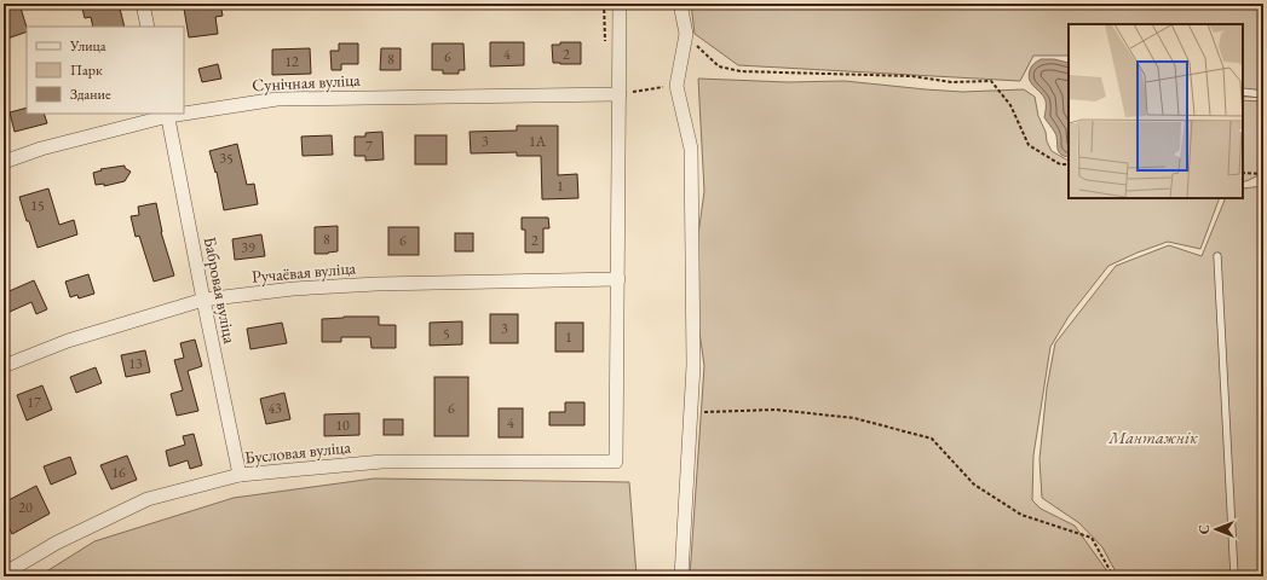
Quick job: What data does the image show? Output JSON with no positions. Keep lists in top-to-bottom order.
{
  "streets": {
    "street": [
      "Сунічная вуліца",
      "Ручаёвая вуліца",
      "Бабровая вуліца",
      "Бусловая вуліца"
    ]
  },
  "crossings": [
    ["Сунічная вуліца", "Бабровая вуліца"],
    ["Ручаёвая вуліца", "Бабровая вуліца"],
    ["Ручаёвая вуліца", "Бусловая вуліца"],
    ["Бабровая вуліца", "Бусловая вуліца"]
  ],
  "parks": ["Мантажнік"],
  "house_numbers": [
    "4",
    "2",
    "6",
    "8",
    "12",
    "3",
    "1А",
    "7",
    "35",
    "1",
    "15",
    "8",
    "6",
    "2",
    "39",
    "3",
    "5",
    "1",
    "13",
    "17",
    "43",
    "6",
    "4",
    "10",
    "16",
    "20"
  ],
  "legend": ["Улица", "Парк", "Здание"],
  "north": "left"
}
